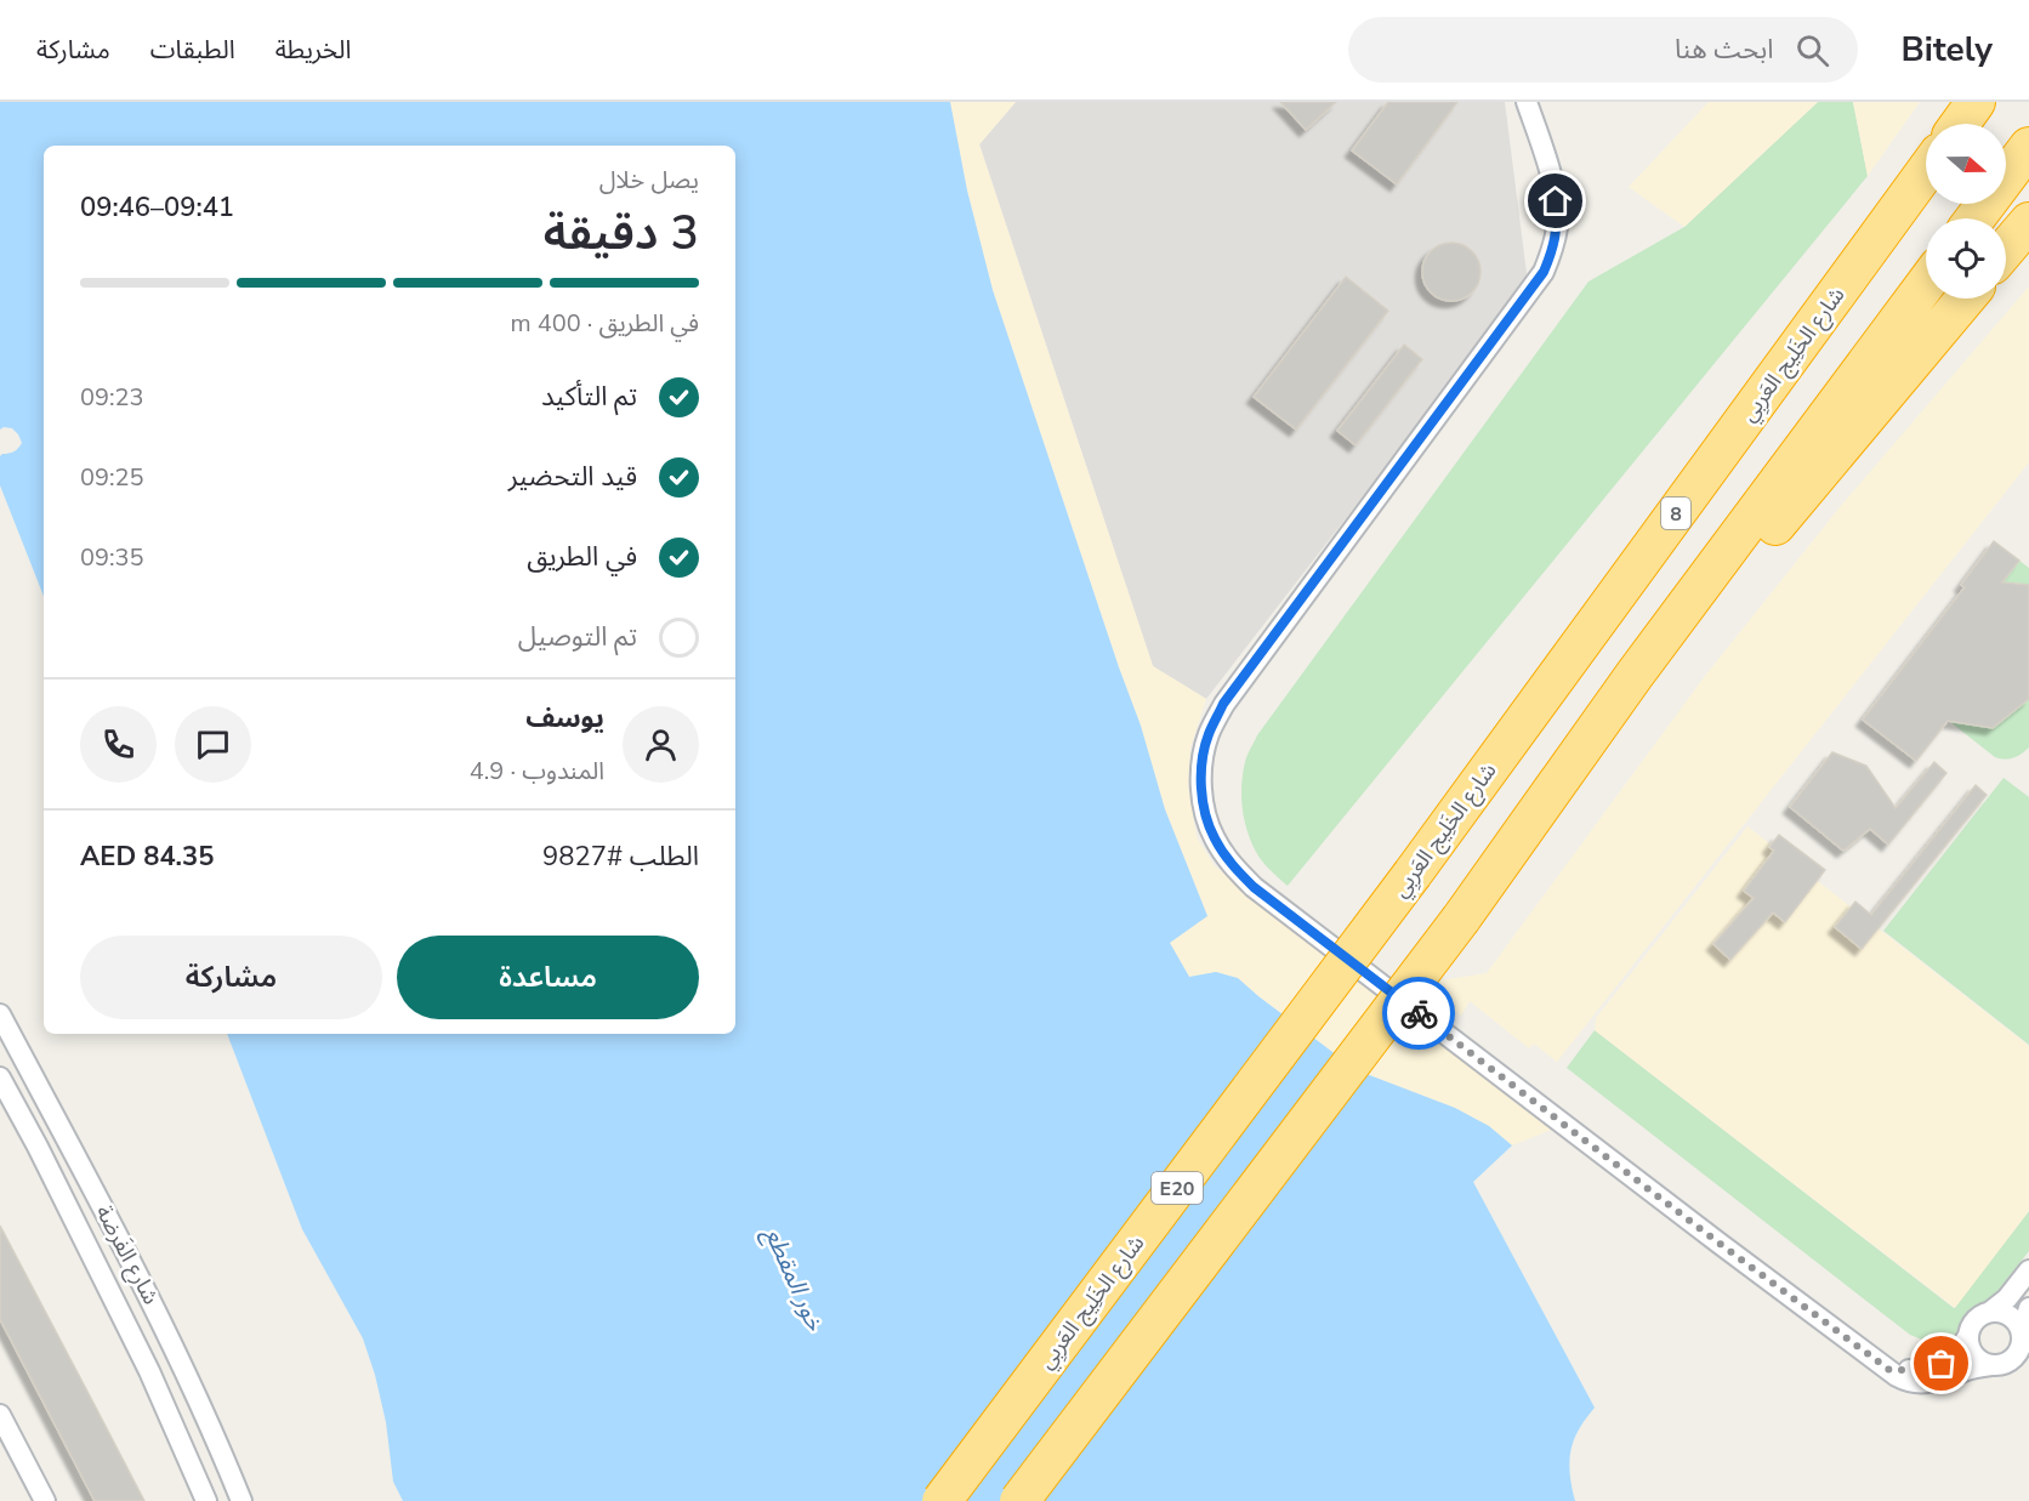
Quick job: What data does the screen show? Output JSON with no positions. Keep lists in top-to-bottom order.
{
  "streets": {
    "highway": ["شارع الخَلِيج العَربِي", "8", "E20"],
    "street": ["شارع الفَرضة"]
  },
  "water": ["خور المقطع"],
  "north": "right",
  "page": {
    "header": "Bitely",
    "search": "ابحث هنا",
    "nav": ["الخريطة", "الطبقات", "مشاركة"],
    "heading": ["3 دقيقة", "يصل خلال", "09:41–09:46"],
    "panel": [
      "يوسف",
      "المندوب · 4.9",
      "الطلب #9827",
      "AED 84.35"
    ],
    "bar": "في الطريق · 400 m",
    "list": [
      ["تم التأكيد", "09:23"],
      ["قيد التحضير", "09:25"],
      ["في الطريق", "09:35"],
      "تم التوصيل"
    ],
    "buttons": ["مساعدة", "مشاركة"]
  }
}
